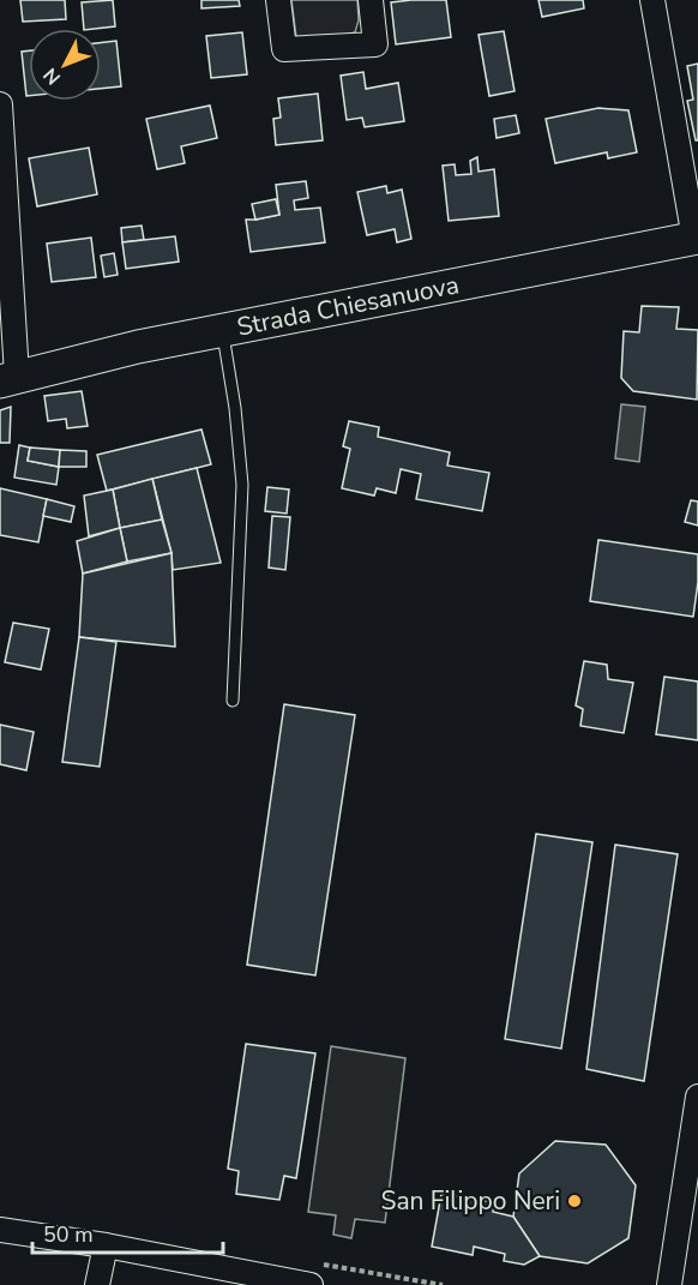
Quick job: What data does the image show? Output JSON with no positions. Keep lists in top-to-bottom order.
{
  "streets": {
    "main road": ["Strada Chiesanuova"]
  },
  "places": ["San Filippo Neri"],
  "scale_bar": "50 m",
  "north": "bottom left"
}
